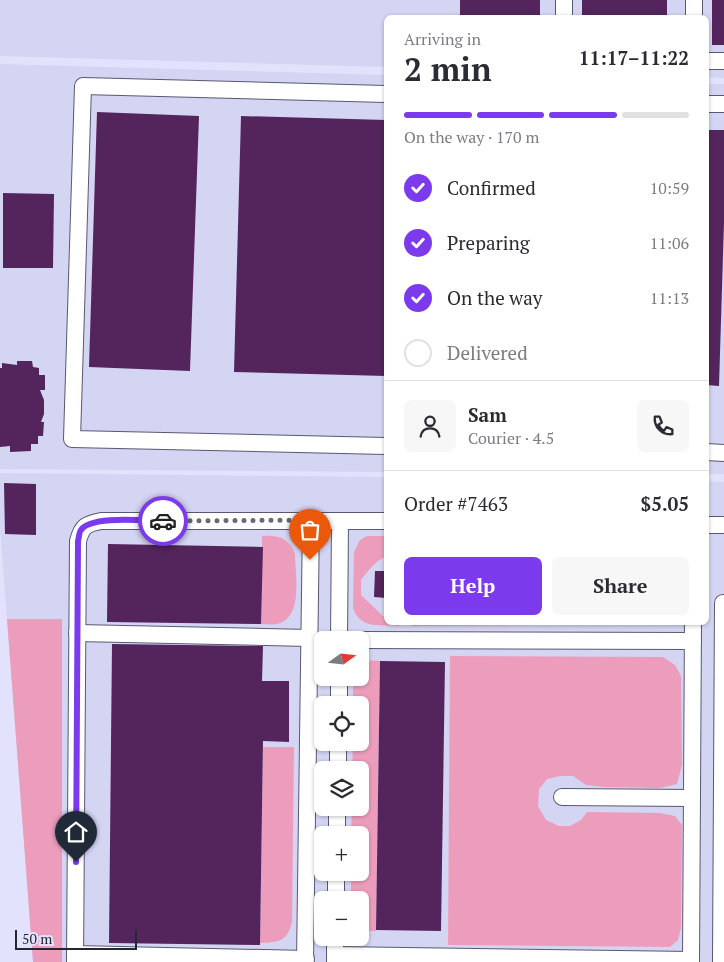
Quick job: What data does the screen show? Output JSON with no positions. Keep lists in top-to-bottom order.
{
  "scale_bar": "50 m",
  "north": "right",
  "page": {
    "heading": ["2 min", "Arriving in", "11:17–11:22"],
    "panel": [
      "Sam",
      "Courier · 4.5",
      "Order #7463",
      "$5.05"
    ],
    "bar": "On the way · 170 m",
    "list": [
      ["Confirmed", "10:59"],
      ["Preparing", "11:06"],
      ["On the way", "11:13"],
      "Delivered"
    ],
    "buttons": ["Help", "Share"],
    "map_buttons": ["+", "−"],
    "scale": "50 m"
  }
}
